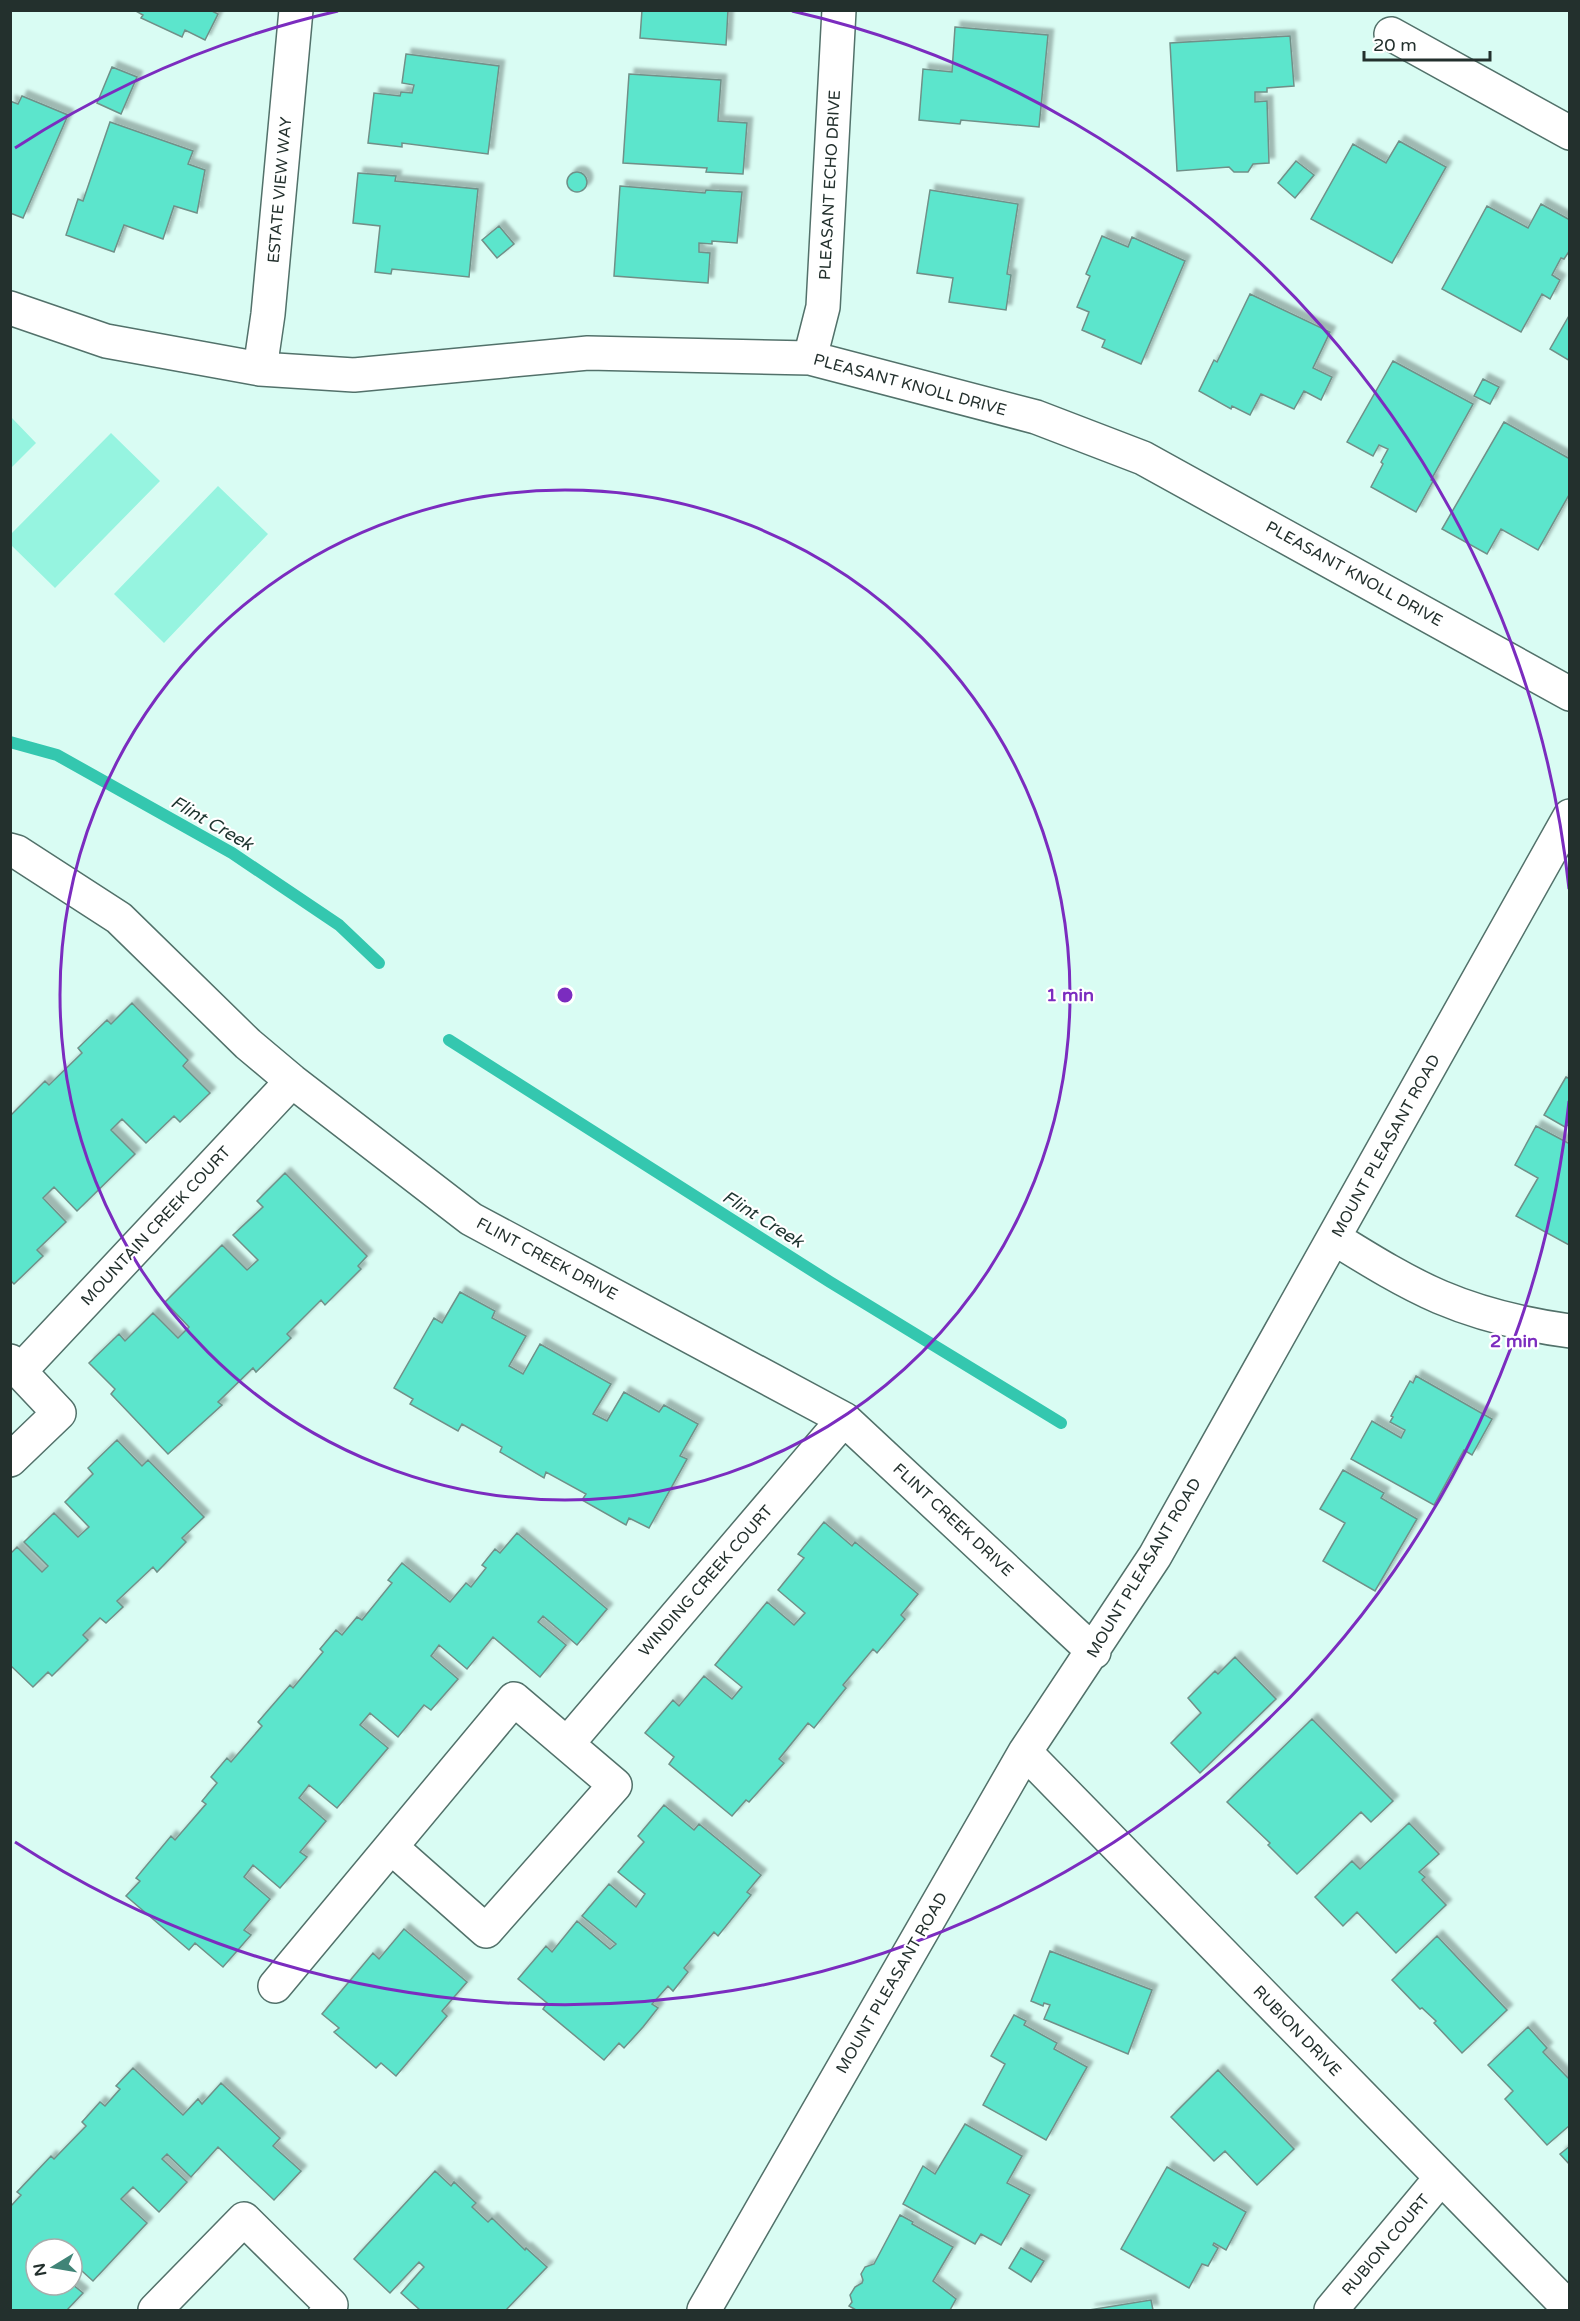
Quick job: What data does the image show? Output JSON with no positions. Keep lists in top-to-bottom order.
{
  "streets": {
    "street": [
      "PLEASANT ECHO DRIVE",
      "ESTATE VIEW WAY",
      "PLEASANT KNOLL DRIVE",
      "MOUNT PLEASANT ROAD",
      "MOUNTAIN CREEK COURT",
      "FLINT CREEK DRIVE",
      "WINDING CREEK COURT",
      "RUBION DRIVE",
      "RUBION COURT"
    ]
  },
  "crossings": [
    ["PLEASANT ECHO DRIVE", "PLEASANT KNOLL DRIVE"],
    ["ESTATE VIEW WAY", "PLEASANT KNOLL DRIVE"],
    ["MOUNT PLEASANT ROAD", "FLINT CREEK DRIVE"],
    ["MOUNT PLEASANT ROAD", "RUBION DRIVE"],
    ["MOUNTAIN CREEK COURT", "FLINT CREEK DRIVE"],
    ["FLINT CREEK DRIVE", "WINDING CREEK COURT"],
    ["RUBION DRIVE", "RUBION COURT"]
  ],
  "water": ["Flint Creek"],
  "scale_bar": "20 m",
  "north": "left",
  "rings": ["1 min", "2 min"]
}
